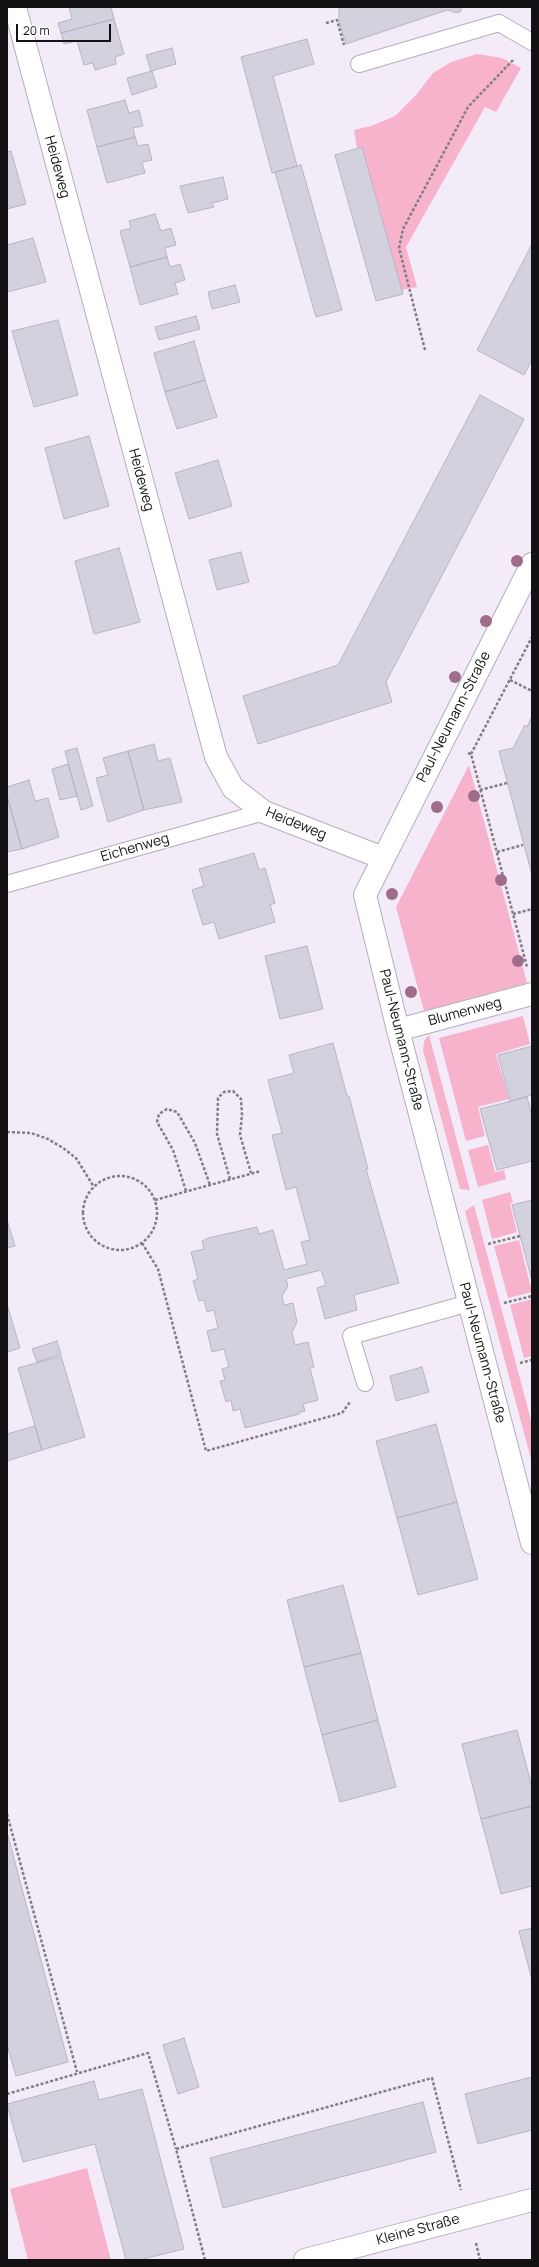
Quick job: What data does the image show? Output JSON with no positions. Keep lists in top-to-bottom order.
{
  "streets": {
    "street": [
      "Heideweg",
      "Paul-Neumann-Straße",
      "Blumenweg",
      "Kleine Straße"
    ],
    "lane": ["Eichenweg"]
  },
  "crossings": [
    ["Heideweg", "Paul-Neumann-Straße"],
    ["Heideweg", "Eichenweg"],
    ["Paul-Neumann-Straße", "Blumenweg"]
  ],
  "scale_bar": "20 m"
}
